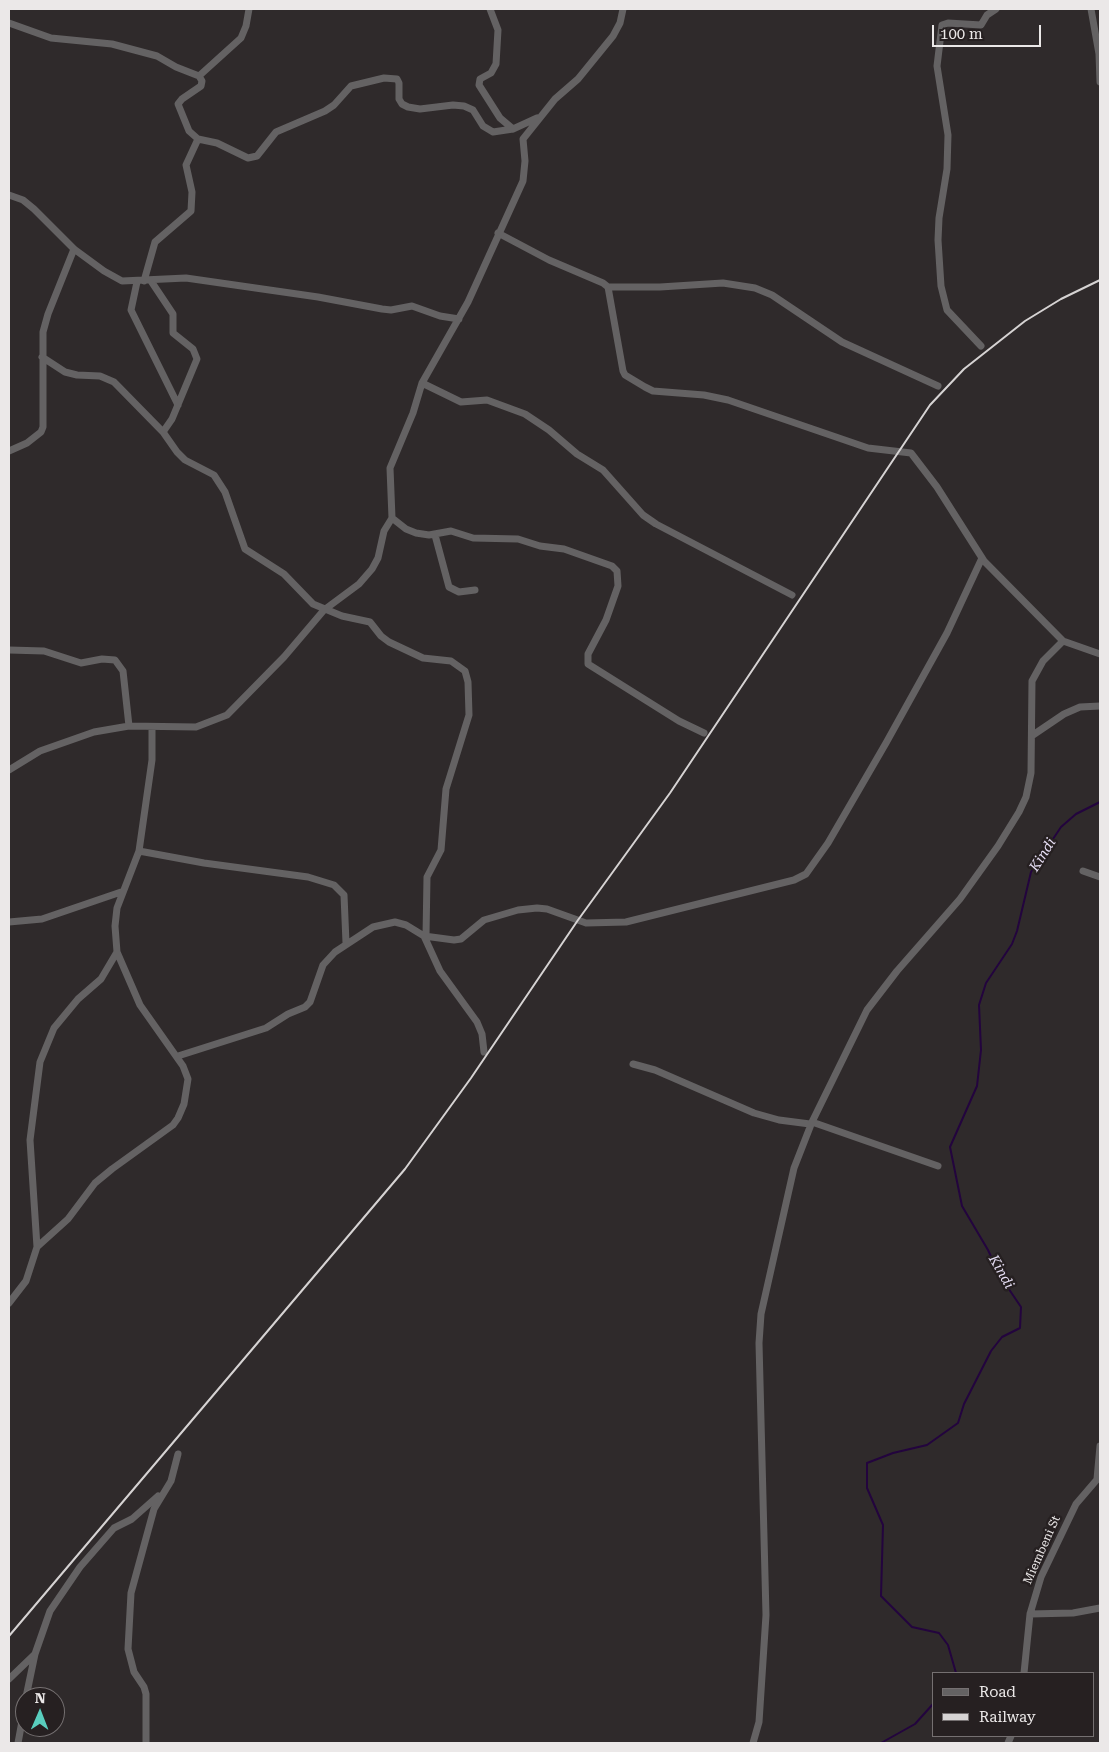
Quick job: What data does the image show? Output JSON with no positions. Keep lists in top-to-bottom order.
{
  "streets": {
    "street": ["Miembeni St"]
  },
  "water": ["Kindi"],
  "legend": ["Road", "Railway"],
  "scale_bar": "100 m",
  "north": "top"
}
